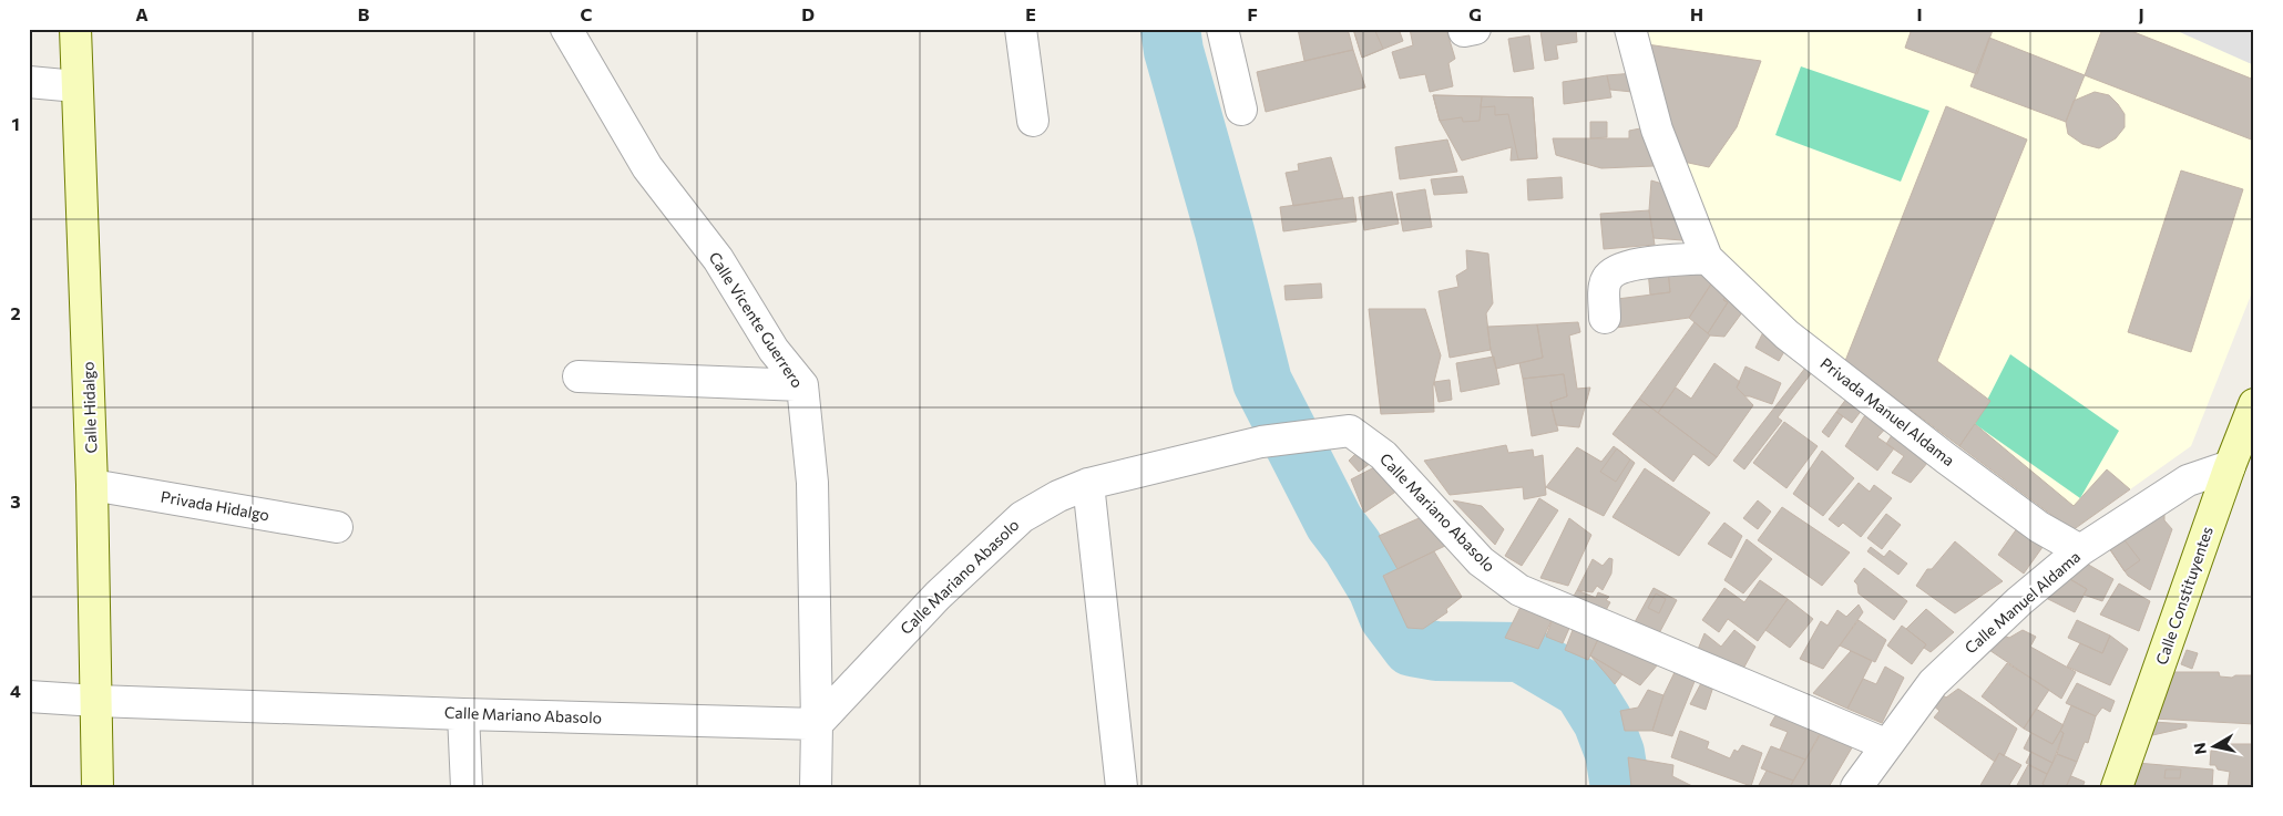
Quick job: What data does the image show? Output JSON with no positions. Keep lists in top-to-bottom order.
{
  "streets": {
    "main road": ["Calle Hidalgo", "Calle Constituyentes"],
    "street": [
      "Calle Vicente Guerrero",
      "Privada Manuel Aldama",
      "Privada Hidalgo",
      "Calle Mariano Abasolo",
      "Calle Manuel Aldama"
    ]
  },
  "crossings": [
    ["Calle Vicente Guerrero", "Calle Mariano Abasolo"],
    ["Calle Hidalgo", "Privada Hidalgo"],
    ["Calle Hidalgo", "Calle Mariano Abasolo"],
    ["Privada Manuel Aldama", "Calle Manuel Aldama"],
    ["Calle Mariano Abasolo", "Calle Manuel Aldama"],
    ["Calle Constituyentes", "Calle Manuel Aldama"]
  ],
  "north": "left",
  "grid": {
    "columns": [
      "A",
      "B",
      "C",
      "D",
      "E",
      "F",
      "G",
      "H",
      "I",
      "J"
    ],
    "rows": [
      "1",
      "2",
      "3",
      "4"
    ]
  }
}
